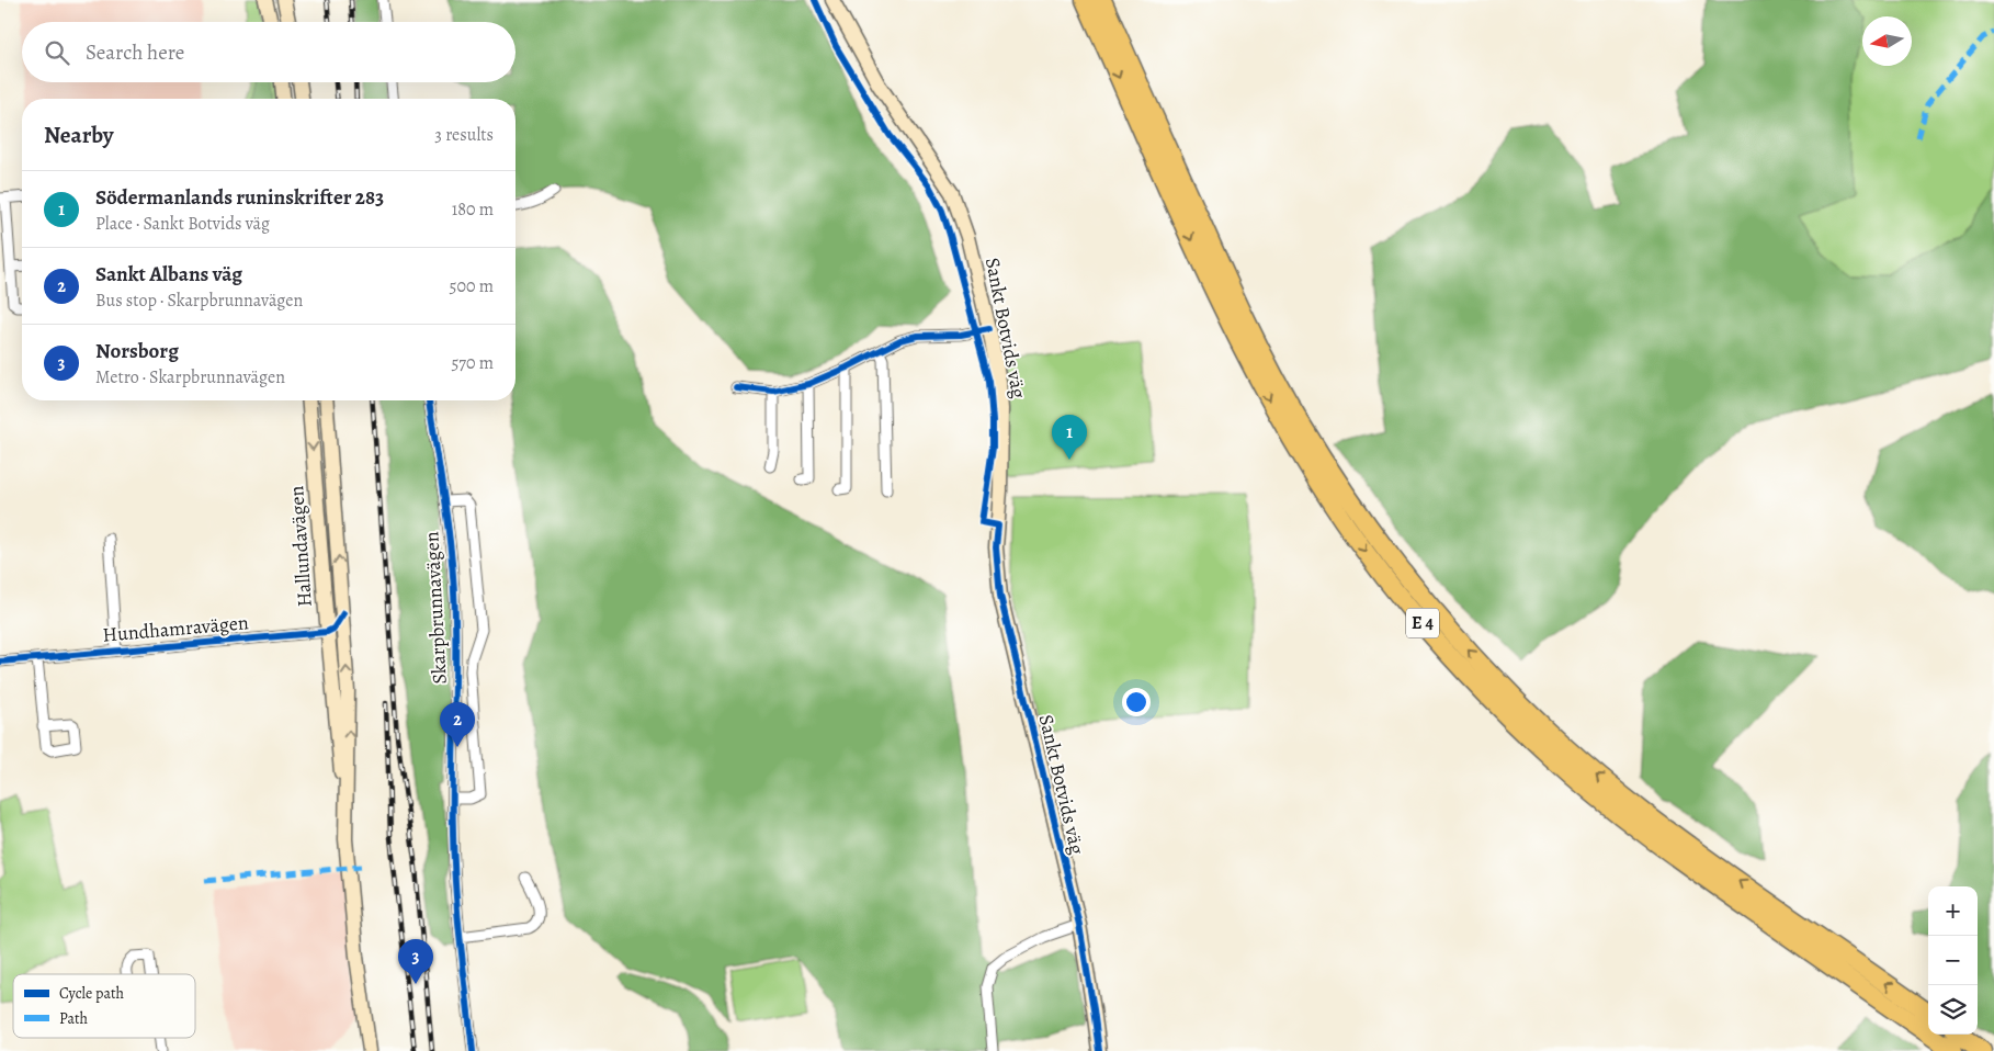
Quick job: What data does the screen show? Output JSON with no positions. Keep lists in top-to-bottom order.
{
  "streets": {
    "highway": ["E 4"],
    "main road": ["Sankt Botvids väg", "Hallundavägen"],
    "street": ["Skarpbrunnavägen", "Hundhamravägen"]
  },
  "crossings": [
    ["Hallundavägen", "Hundhamravägen"]
  ],
  "legend": ["Cycle path", "Path"],
  "north": "left",
  "page": {
    "search": "Search here",
    "heading": ["Nearby", "3 results"],
    "list": [
      {
        "mark": "1",
        "name": "Södermanlands runinskrifter 283",
        "note": "Place · Sankt Botvids väg",
        "value": "180 m"
      },
      {
        "mark": "2",
        "name": "Sankt Albans väg",
        "note": "Bus stop · Skarpbrunnavägen",
        "value": "500 m"
      },
      {
        "mark": "3",
        "name": "Norsborg",
        "note": "Metro · Skarpbrunnavägen",
        "value": "570 m"
      }
    ],
    "pins": ["1", "2", "3"],
    "map_buttons": ["+", "−"]
  }
}
